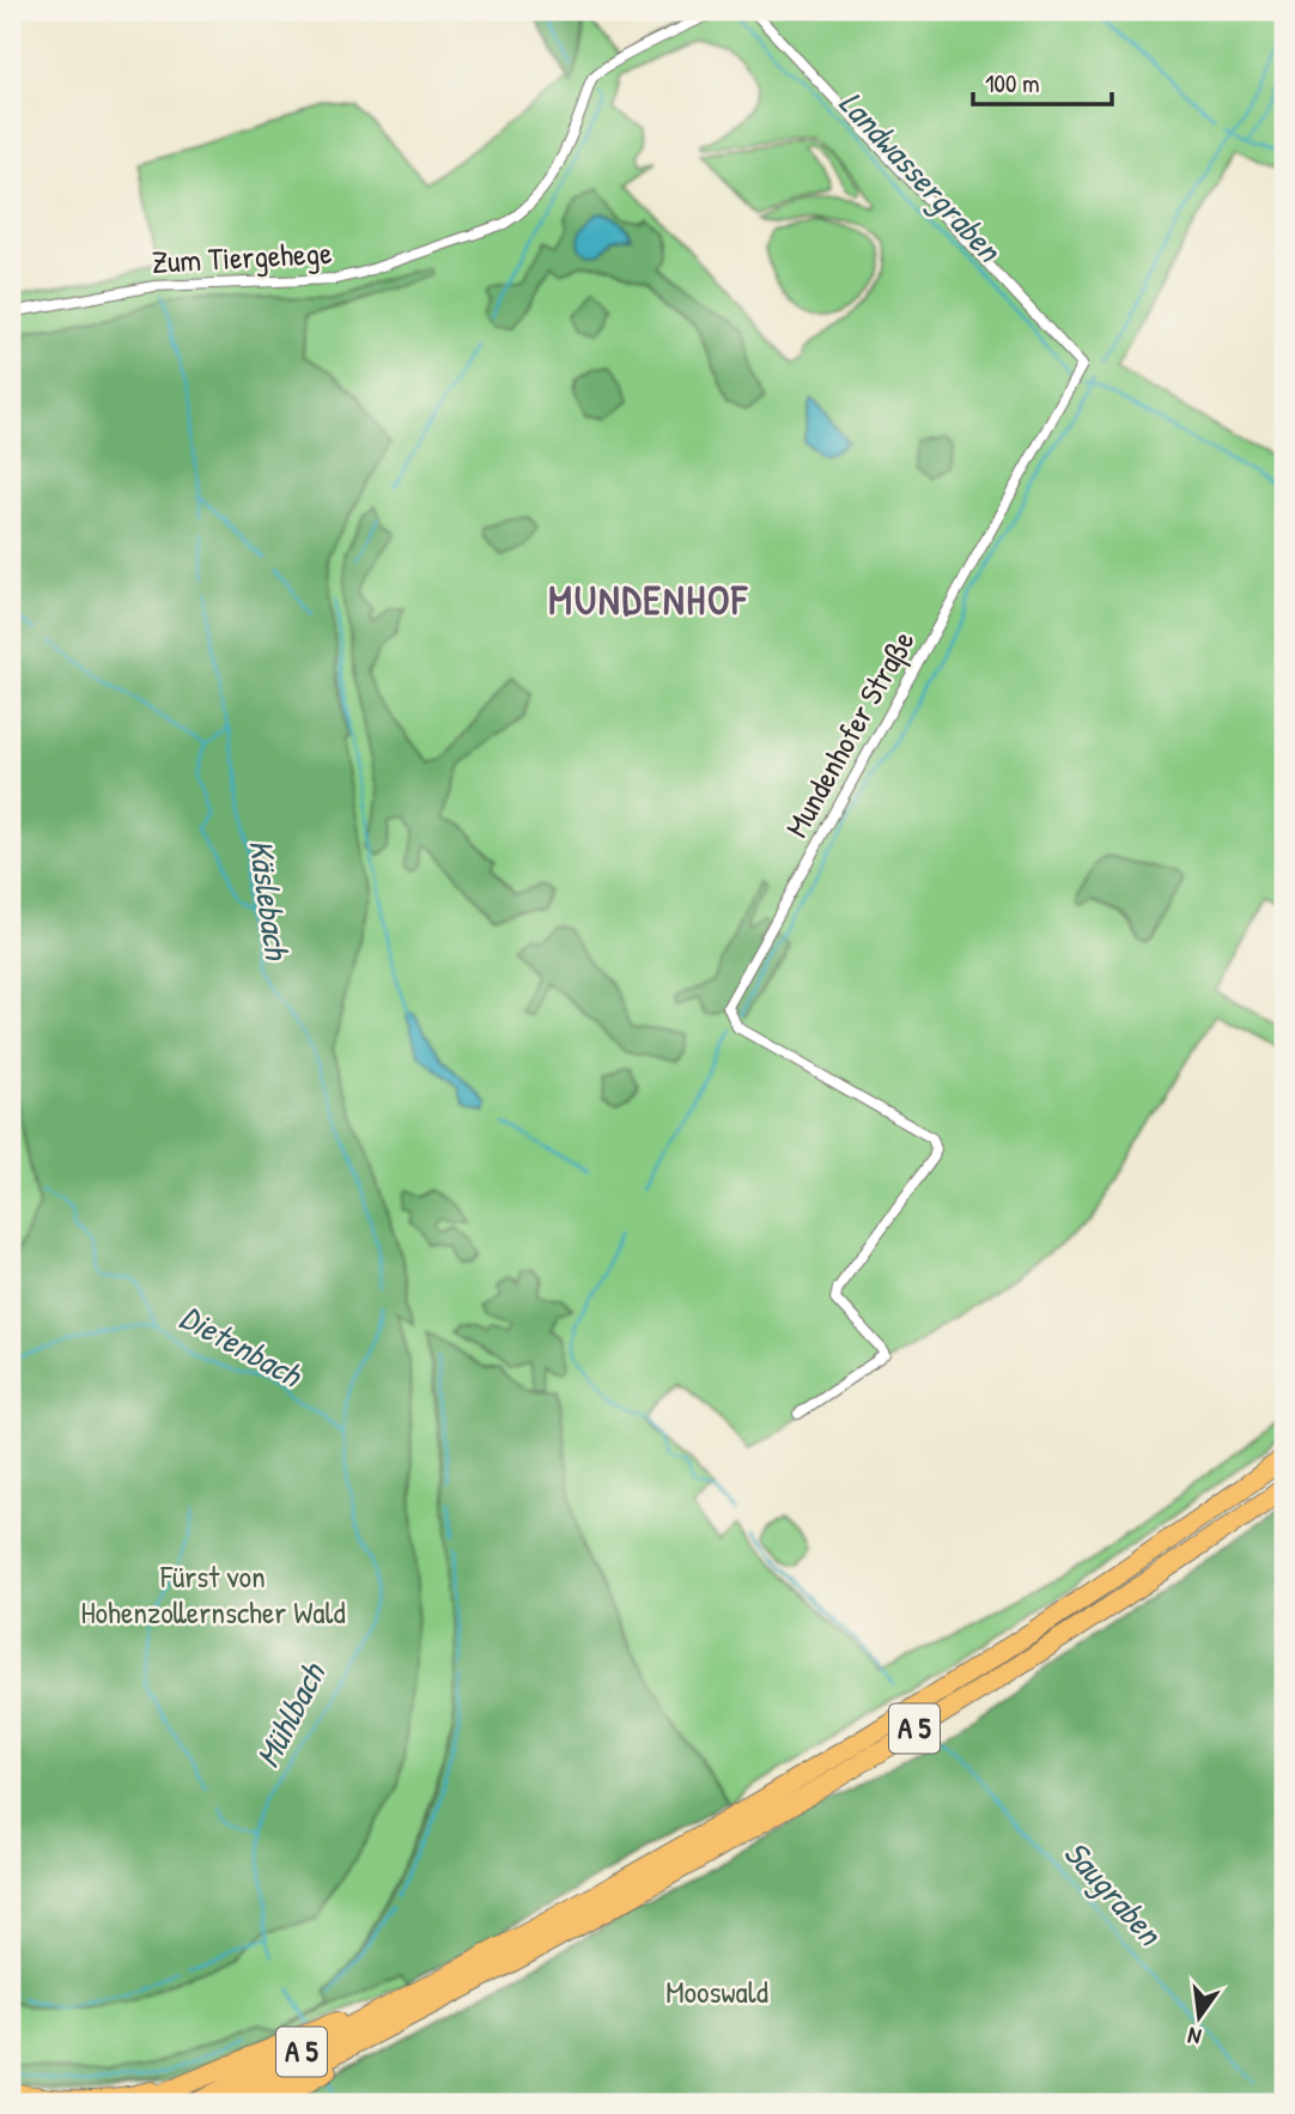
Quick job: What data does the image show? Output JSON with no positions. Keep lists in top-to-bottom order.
{
  "streets": {
    "highway": ["A 5"],
    "street": ["Zum Tiergehege", "Mundenhofer Straße"]
  },
  "districts": ["MUNDENHOF"],
  "water": [
    "Landwassergraben",
    "Käslebach",
    "Dietenbach",
    "Mühlbach",
    "Saugraben"
  ],
  "parks": ["Fürst von Hohenzollernscher Wald", "Mooswald"],
  "scale_bar": "100 m",
  "north": "bottom"
}
